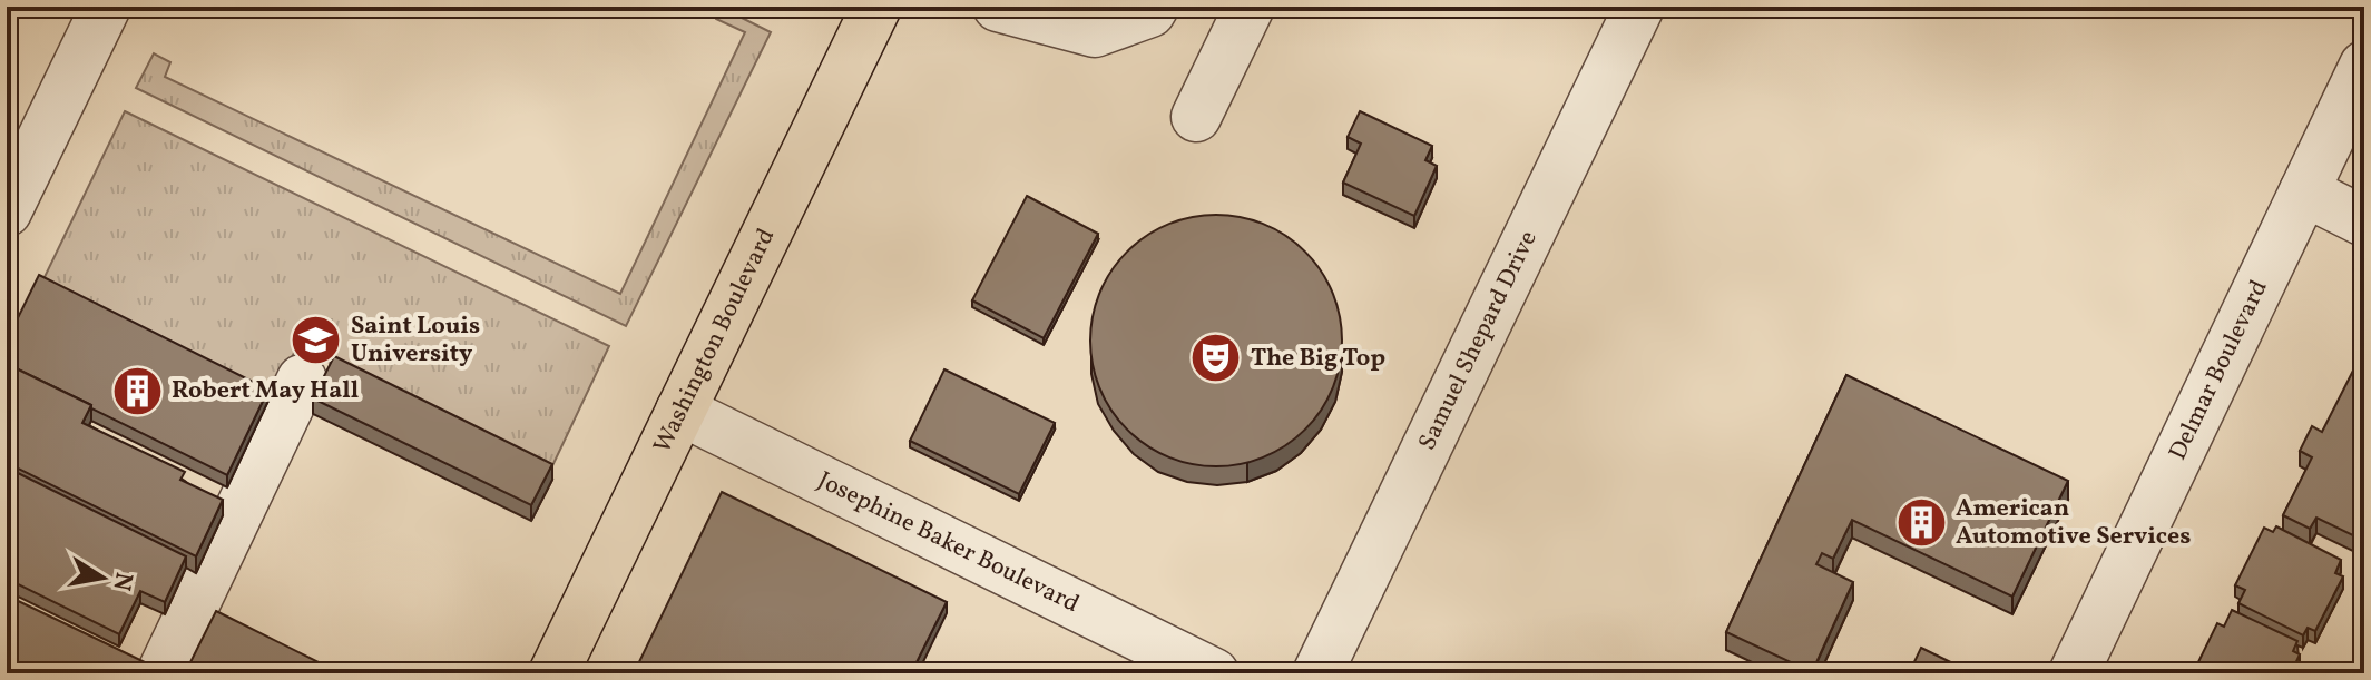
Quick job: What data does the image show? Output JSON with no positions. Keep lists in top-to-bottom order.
{
  "streets": {
    "main road": ["Washington Boulevard"],
    "street": ["Samuel Shepard Drive", "Delmar Boulevard", "Josephine Baker Boulevard"]
  },
  "crossings": [
    ["Washington Boulevard", "Josephine Baker Boulevard"]
  ],
  "places": {
    "school or university": ["Saint Louis University"],
    "theatre": ["The Big Top"],
    "building": ["Robert May Hall", "American Automotive Services"]
  },
  "north": "right"
}
